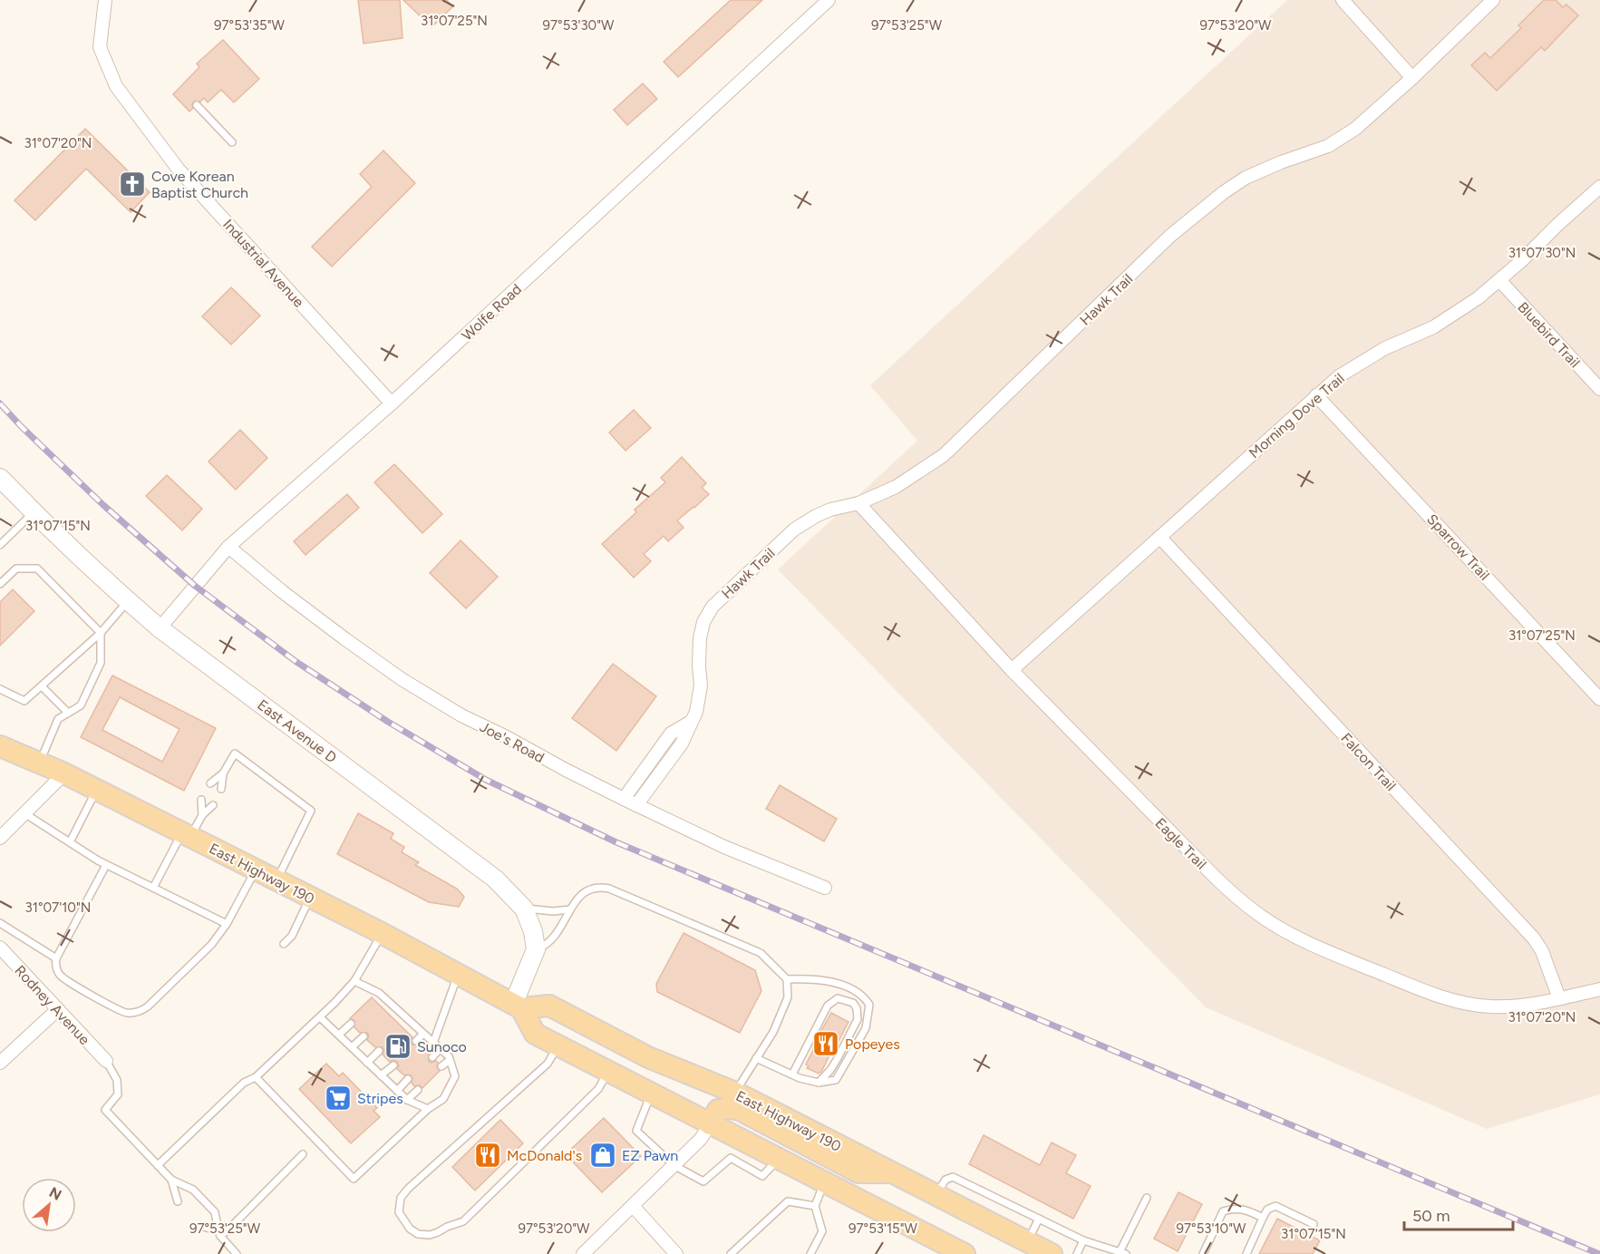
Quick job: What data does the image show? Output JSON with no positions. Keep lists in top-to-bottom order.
{
  "streets": {
    "main road": ["East Avenue D", "East Highway 190"],
    "street": [
      "Industrial Avenue",
      "Hawk Trail",
      "Wolfe Road",
      "Bluebird Trail",
      "Morning Dove Trail",
      "Sparrow Trail",
      "Joe's Road",
      "Falcon Trail",
      "Eagle Trail",
      "Rodney Avenue"
    ]
  },
  "crossings": [
    ["Industrial Avenue", "Wolfe Road"],
    ["Hawk Trail", "Joe's Road"],
    ["Hawk Trail", "Eagle Trail"],
    ["Wolfe Road", "East Avenue D"],
    ["Wolfe Road", "Joe's Road"],
    ["Bluebird Trail", "Morning Dove Trail"],
    ["Morning Dove Trail", "Sparrow Trail"],
    ["Morning Dove Trail", "Falcon Trail"],
    ["Morning Dove Trail", "Eagle Trail"],
    ["Falcon Trail", "Eagle Trail"]
  ],
  "places": {
    "church": ["Cove Korean Baptist Church"],
    "restaurant": ["Popeyes", "McDonald's"],
    "fuel station": ["Sunoco"],
    "supermarket": ["Stripes"],
    "shop": ["EZ Pawn"]
  },
  "scale_bar": "50 m",
  "north": "top right",
  "coordinates": [
    "31°07'25\"N",
    "97°53'35\"W",
    "97°53'30\"W",
    "97°53'25\"W",
    "97°53'20\"W",
    "31°07'20\"N",
    "31°07'30\"N",
    "31°07'15\"N",
    "31°07'10\"N",
    "97°53'15\"W",
    "97°53'10\"W"
  ]
}
